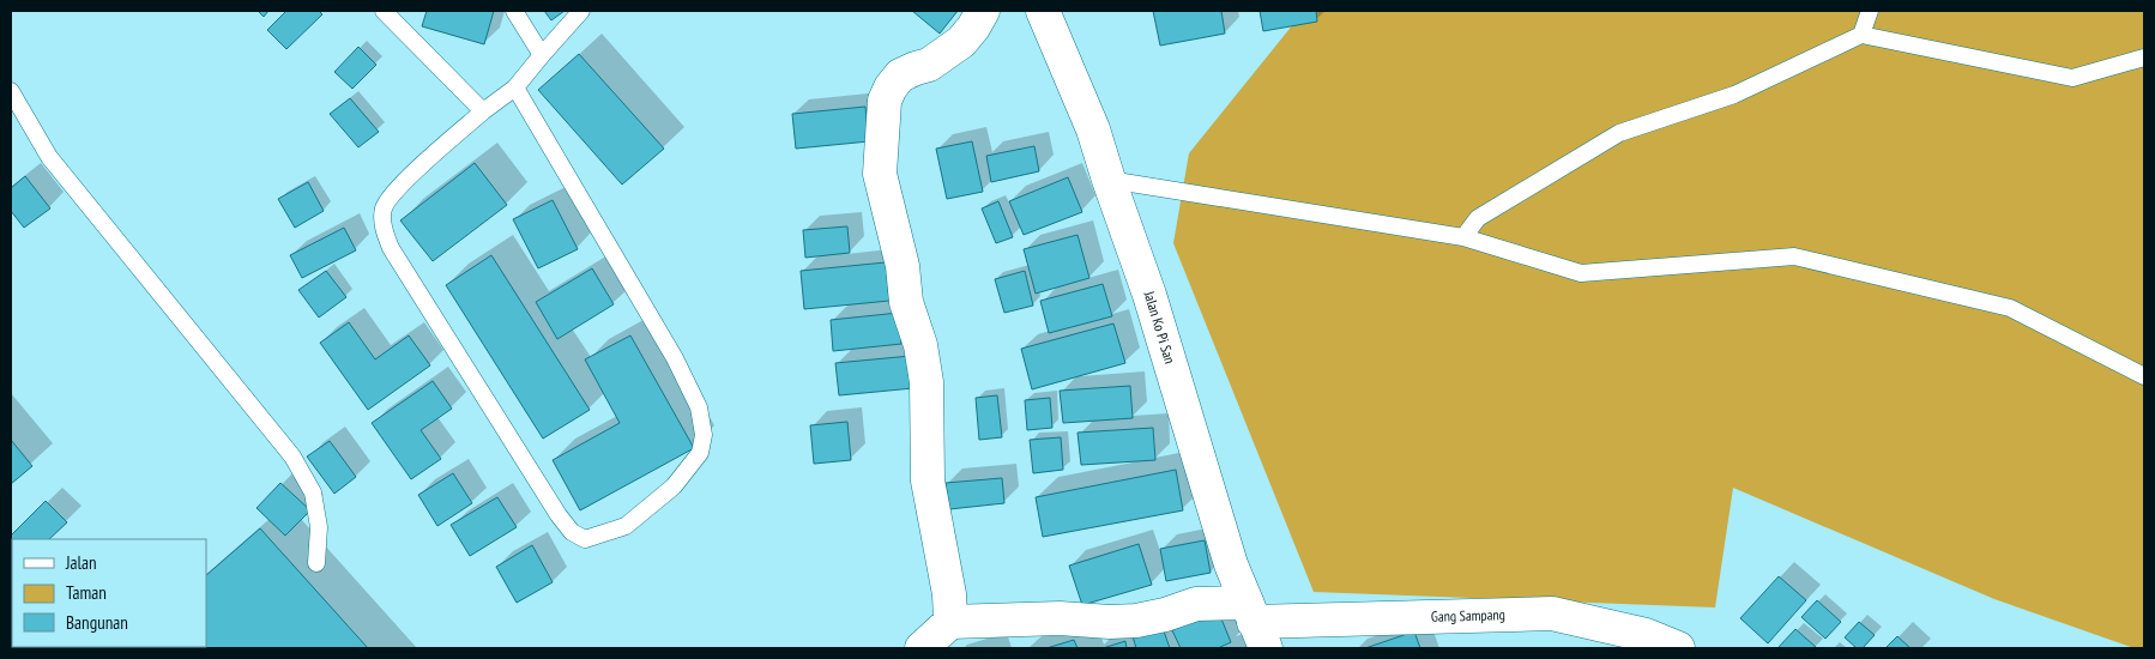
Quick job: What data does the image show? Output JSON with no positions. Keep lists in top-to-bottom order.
{
  "streets": {
    "street": ["Jalan Ko Pi San", "Gang Sampang"]
  },
  "crossings": [
    ["Jalan Ko Pi San", "Gang Sampang"]
  ],
  "legend": ["Jalan", "Taman", "Bangunan"]
}
